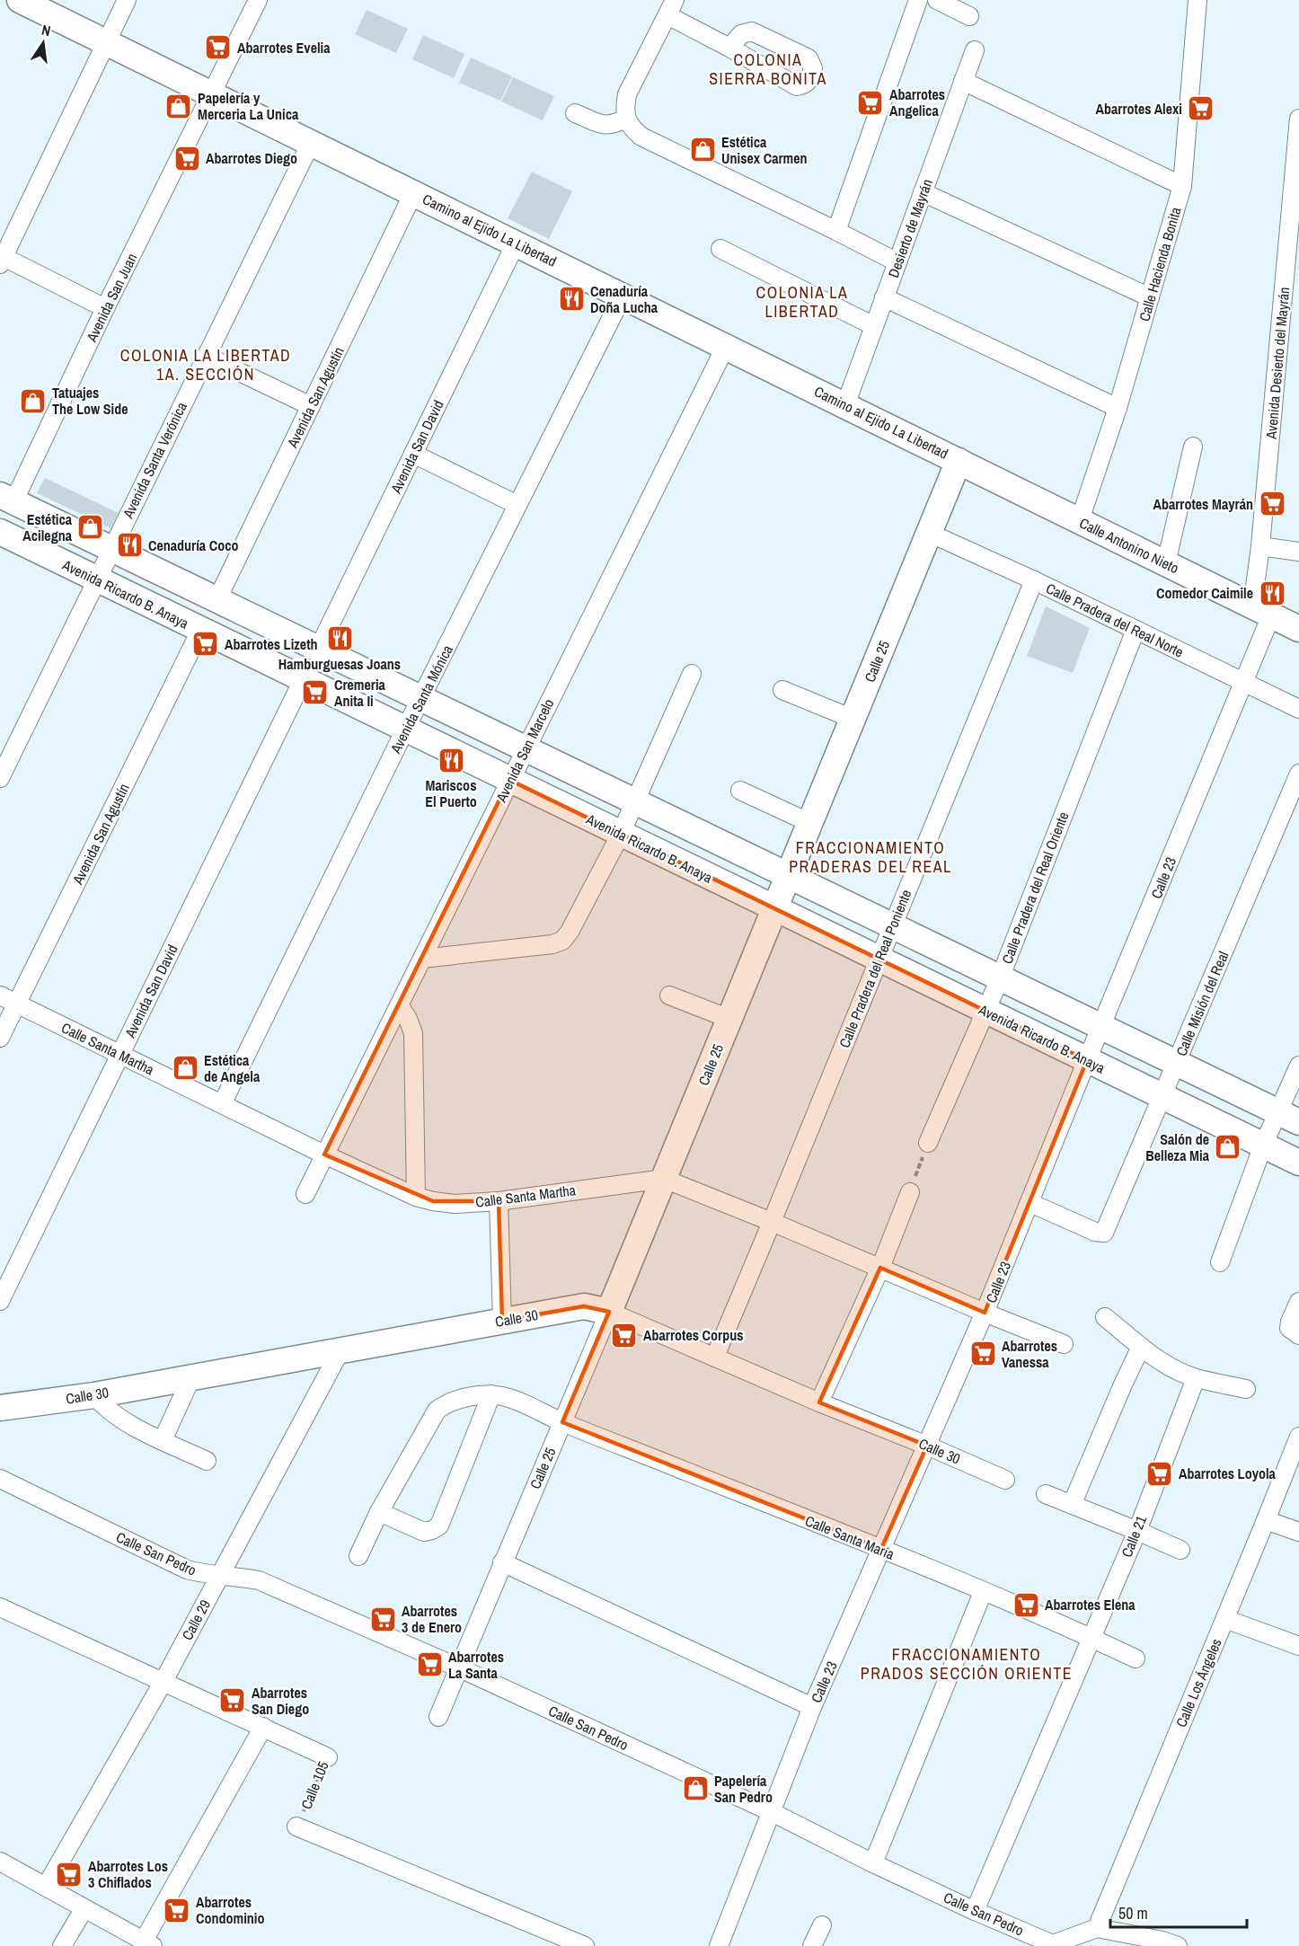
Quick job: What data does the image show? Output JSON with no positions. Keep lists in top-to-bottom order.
{
  "streets": {
    "street": [
      "Desierto de Mayrán",
      "Camino al Ejido La Libertad",
      "Calle Hacienda Bonita",
      "Avenida San Juan",
      "Avenida Desierto del Mayrán",
      "Avenida San Agustín",
      "Avenida San David",
      "Avenida Santa Verónica",
      "Calle Antonino Nieto",
      "Avenida Ricardo B. Anaya",
      "Calle Pradera del Real Norte",
      "Calle 25",
      "Avenida Santa Mónica",
      "Avenida San Marcelo",
      "Calle 23",
      "Calle Pradera del Real Oriente",
      "Calle Pradera del Real Poniente",
      "Calle Misión del Real",
      "Calle Santa Martha",
      "Calle 30",
      "Calle 21",
      "Calle Santa María",
      "Calle San Pedro",
      "Calle 29",
      "Calle Los Ángeles",
      "Calle 105"
    ]
  },
  "crossings": [
    ["Desierto de Mayrán", "Camino al Ejido La Libertad"],
    ["Camino al Ejido La Libertad", "Avenida San Juan"],
    ["Camino al Ejido La Libertad", "Avenida San Agustín"],
    ["Camino al Ejido La Libertad", "Avenida San David"],
    ["Camino al Ejido La Libertad", "Avenida Santa Verónica"],
    ["Camino al Ejido La Libertad", "Calle Antonino Nieto"],
    ["Camino al Ejido La Libertad", "Calle 25"],
    ["Camino al Ejido La Libertad", "Avenida Santa Mónica"],
    ["Camino al Ejido La Libertad", "Avenida San Marcelo"],
    ["Calle Hacienda Bonita", "Calle Antonino Nieto"],
    ["Avenida Desierto del Mayrán", "Calle Antonino Nieto"],
    ["Avenida Desierto del Mayrán", "Calle 23"],
    ["Avenida San Agustín", "Avenida Ricardo B. Anaya"],
    ["Avenida San Agustín", "Calle Santa Martha"],
    ["Avenida San David", "Avenida Ricardo B. Anaya"],
    ["Avenida San David", "Calle Santa Martha"],
    ["Avenida Santa Verónica", "Avenida Ricardo B. Anaya"],
    ["Calle Antonino Nieto", "Calle 25"],
    ["Calle Antonino Nieto", "Calle 23"],
    ["Avenida Ricardo B. Anaya", "Calle 25"],
    ["Avenida Ricardo B. Anaya", "Avenida Santa Mónica"],
    ["Avenida Ricardo B. Anaya", "Avenida San Marcelo"],
    ["Avenida Ricardo B. Anaya", "Calle 23"],
    ["Avenida Ricardo B. Anaya", "Calle Pradera del Real Oriente"],
    ["Avenida Ricardo B. Anaya", "Calle Pradera del Real Poniente"],
    ["Avenida Ricardo B. Anaya", "Calle Misión del Real"],
    ["Calle Pradera del Real Norte", "Calle 25"],
    ["Calle Pradera del Real Norte", "Calle 23"],
    ["Calle Pradera del Real Norte", "Calle Pradera del Real Oriente"],
    ["Calle Pradera del Real Norte", "Calle Pradera del Real Poniente"],
    ["Calle 25", "Calle Santa Martha"],
    ["Calle 25", "Calle 30"],
    ["Calle 25", "Calle Santa María"],
    ["Calle 25", "Calle San Pedro"],
    ["Avenida Santa Mónica", "Calle Santa Martha"],
    ["Avenida San Marcelo", "Calle Santa Martha"],
    ["Calle 23", "Calle Misión del Real"],
    ["Calle 23", "Calle 30"],
    ["Calle 23", "Calle Santa María"],
    ["Calle 23", "Calle San Pedro"],
    ["Calle Pradera del Real Poniente", "Calle 30"],
    ["Calle 30", "Calle 29"],
    ["Calle 21", "Calle Santa María"],
    ["Calle 21", "Calle San Pedro"],
    ["Calle San Pedro", "Calle 29"],
    ["Calle San Pedro", "Calle Los Ángeles"],
    ["Calle 29", "Calle 105"]
  ],
  "districts": [
    "COLONIA SIERRA BONITA",
    "COLONIA LA LIBERTAD",
    "COLONIA LA LIBERTAD 1A. SECCIÓN",
    "FRACCIONAMIENTO PRADERAS DEL REAL",
    "FRACCIONAMIENTO PRADOS SECCIÓN ORIENTE"
  ],
  "places": {
    "supermarket": [
      "Abarrotes Evelia",
      "Abarrotes Angelica",
      "Abarrotes Alexi",
      "Abarrotes Diego",
      "Abarrotes Mayrán",
      "Abarrotes Lizeth",
      "Cremeria Anita Ii",
      "Abarrotes Corpus",
      "Abarrotes Vanessa",
      "Abarrotes Loyola",
      "Abarrotes Elena",
      "Abarrotes 3 de Enero",
      "Abarrotes La Santa",
      "Abarrotes San Diego",
      "Abarrotes Los 3 Chiflados",
      "Abarrotes Condominio"
    ],
    "shop": [
      "Papelería y Merceria La Unica",
      "Estética Unisex Carmen",
      "Tatuajes The Low Side",
      "Estética Acilegna",
      "Estética de Angela",
      "Salón de Belleza Mia",
      "Papelería San Pedro"
    ],
    "restaurant": [
      "Cenaduría Doña Lucha",
      "Cenaduría Coco",
      "Comedor Caimile",
      "Hamburguesas Joans",
      "Mariscos El Puerto"
    ]
  },
  "scale_bar": "50 m",
  "north": "top"
}
